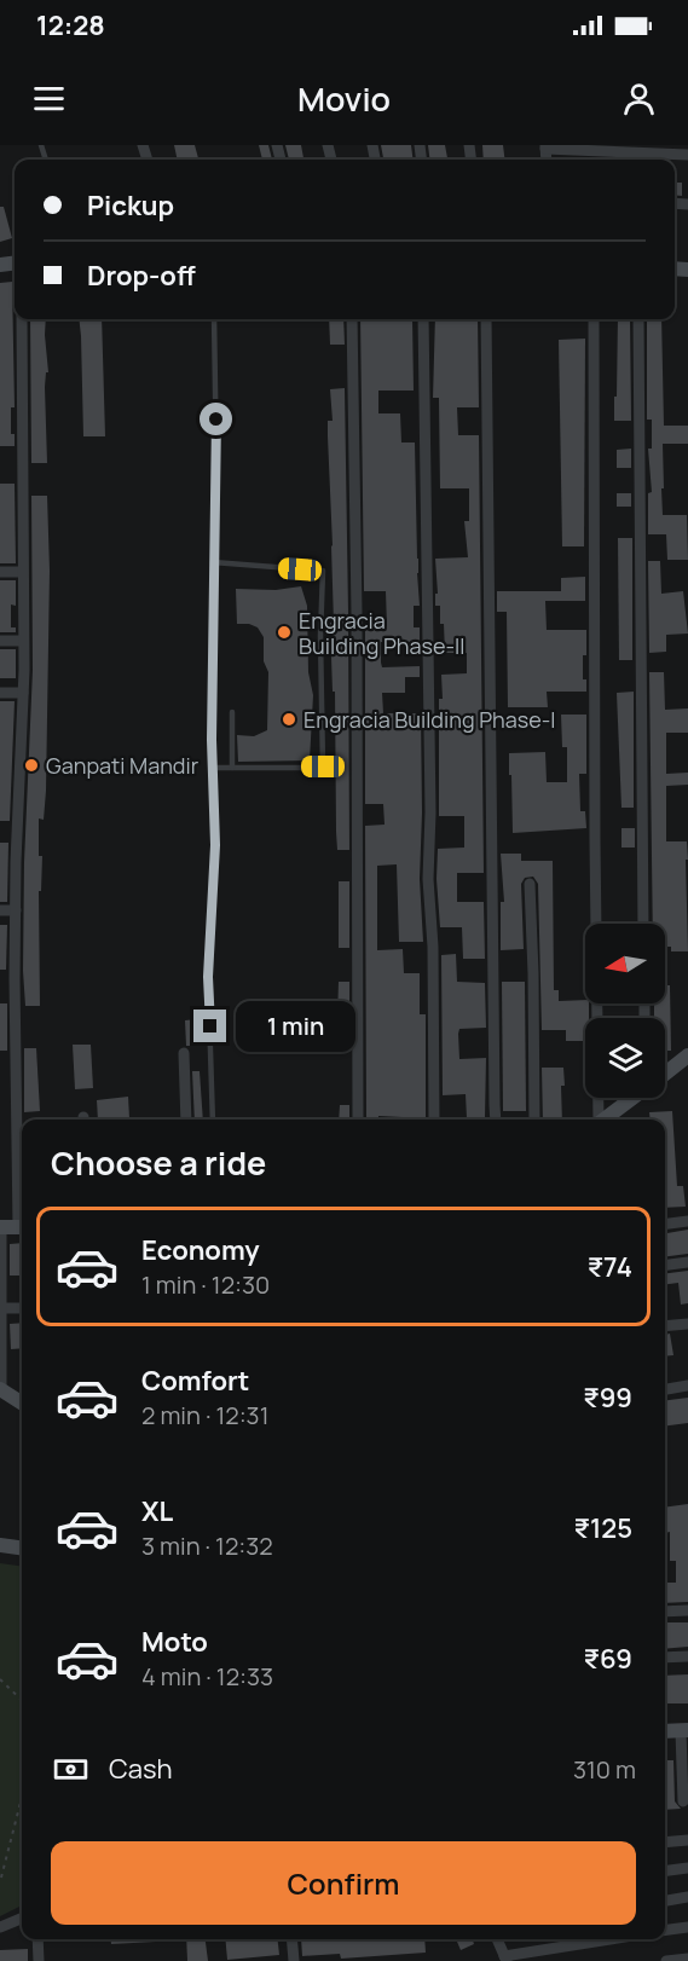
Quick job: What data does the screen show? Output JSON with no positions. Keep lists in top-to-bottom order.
{
  "places": ["Engracia Building Phase-II", "Engracia Building Phase-I", "Ganpati Mandir"],
  "north": "left",
  "page": {
    "status": "12:28",
    "header": "Movio",
    "banner": ["Pickup", "Drop-off"],
    "bubble": "1 min",
    "heading": "Choose a ride",
    "list": [
      {
        "name": "Economy",
        "note": "1 min · 12:30",
        "value": "₹74"
      },
      {
        "name": "Comfort",
        "note": "2 min · 12:31",
        "value": "₹99"
      },
      {
        "name": "XL",
        "note": "3 min · 12:32",
        "value": "₹125"
      },
      {
        "name": "Moto",
        "note": "4 min · 12:33",
        "value": "₹69"
      }
    ],
    "pay": ["Cash", "310 m"],
    "buttons": "Confirm"
  }
}
